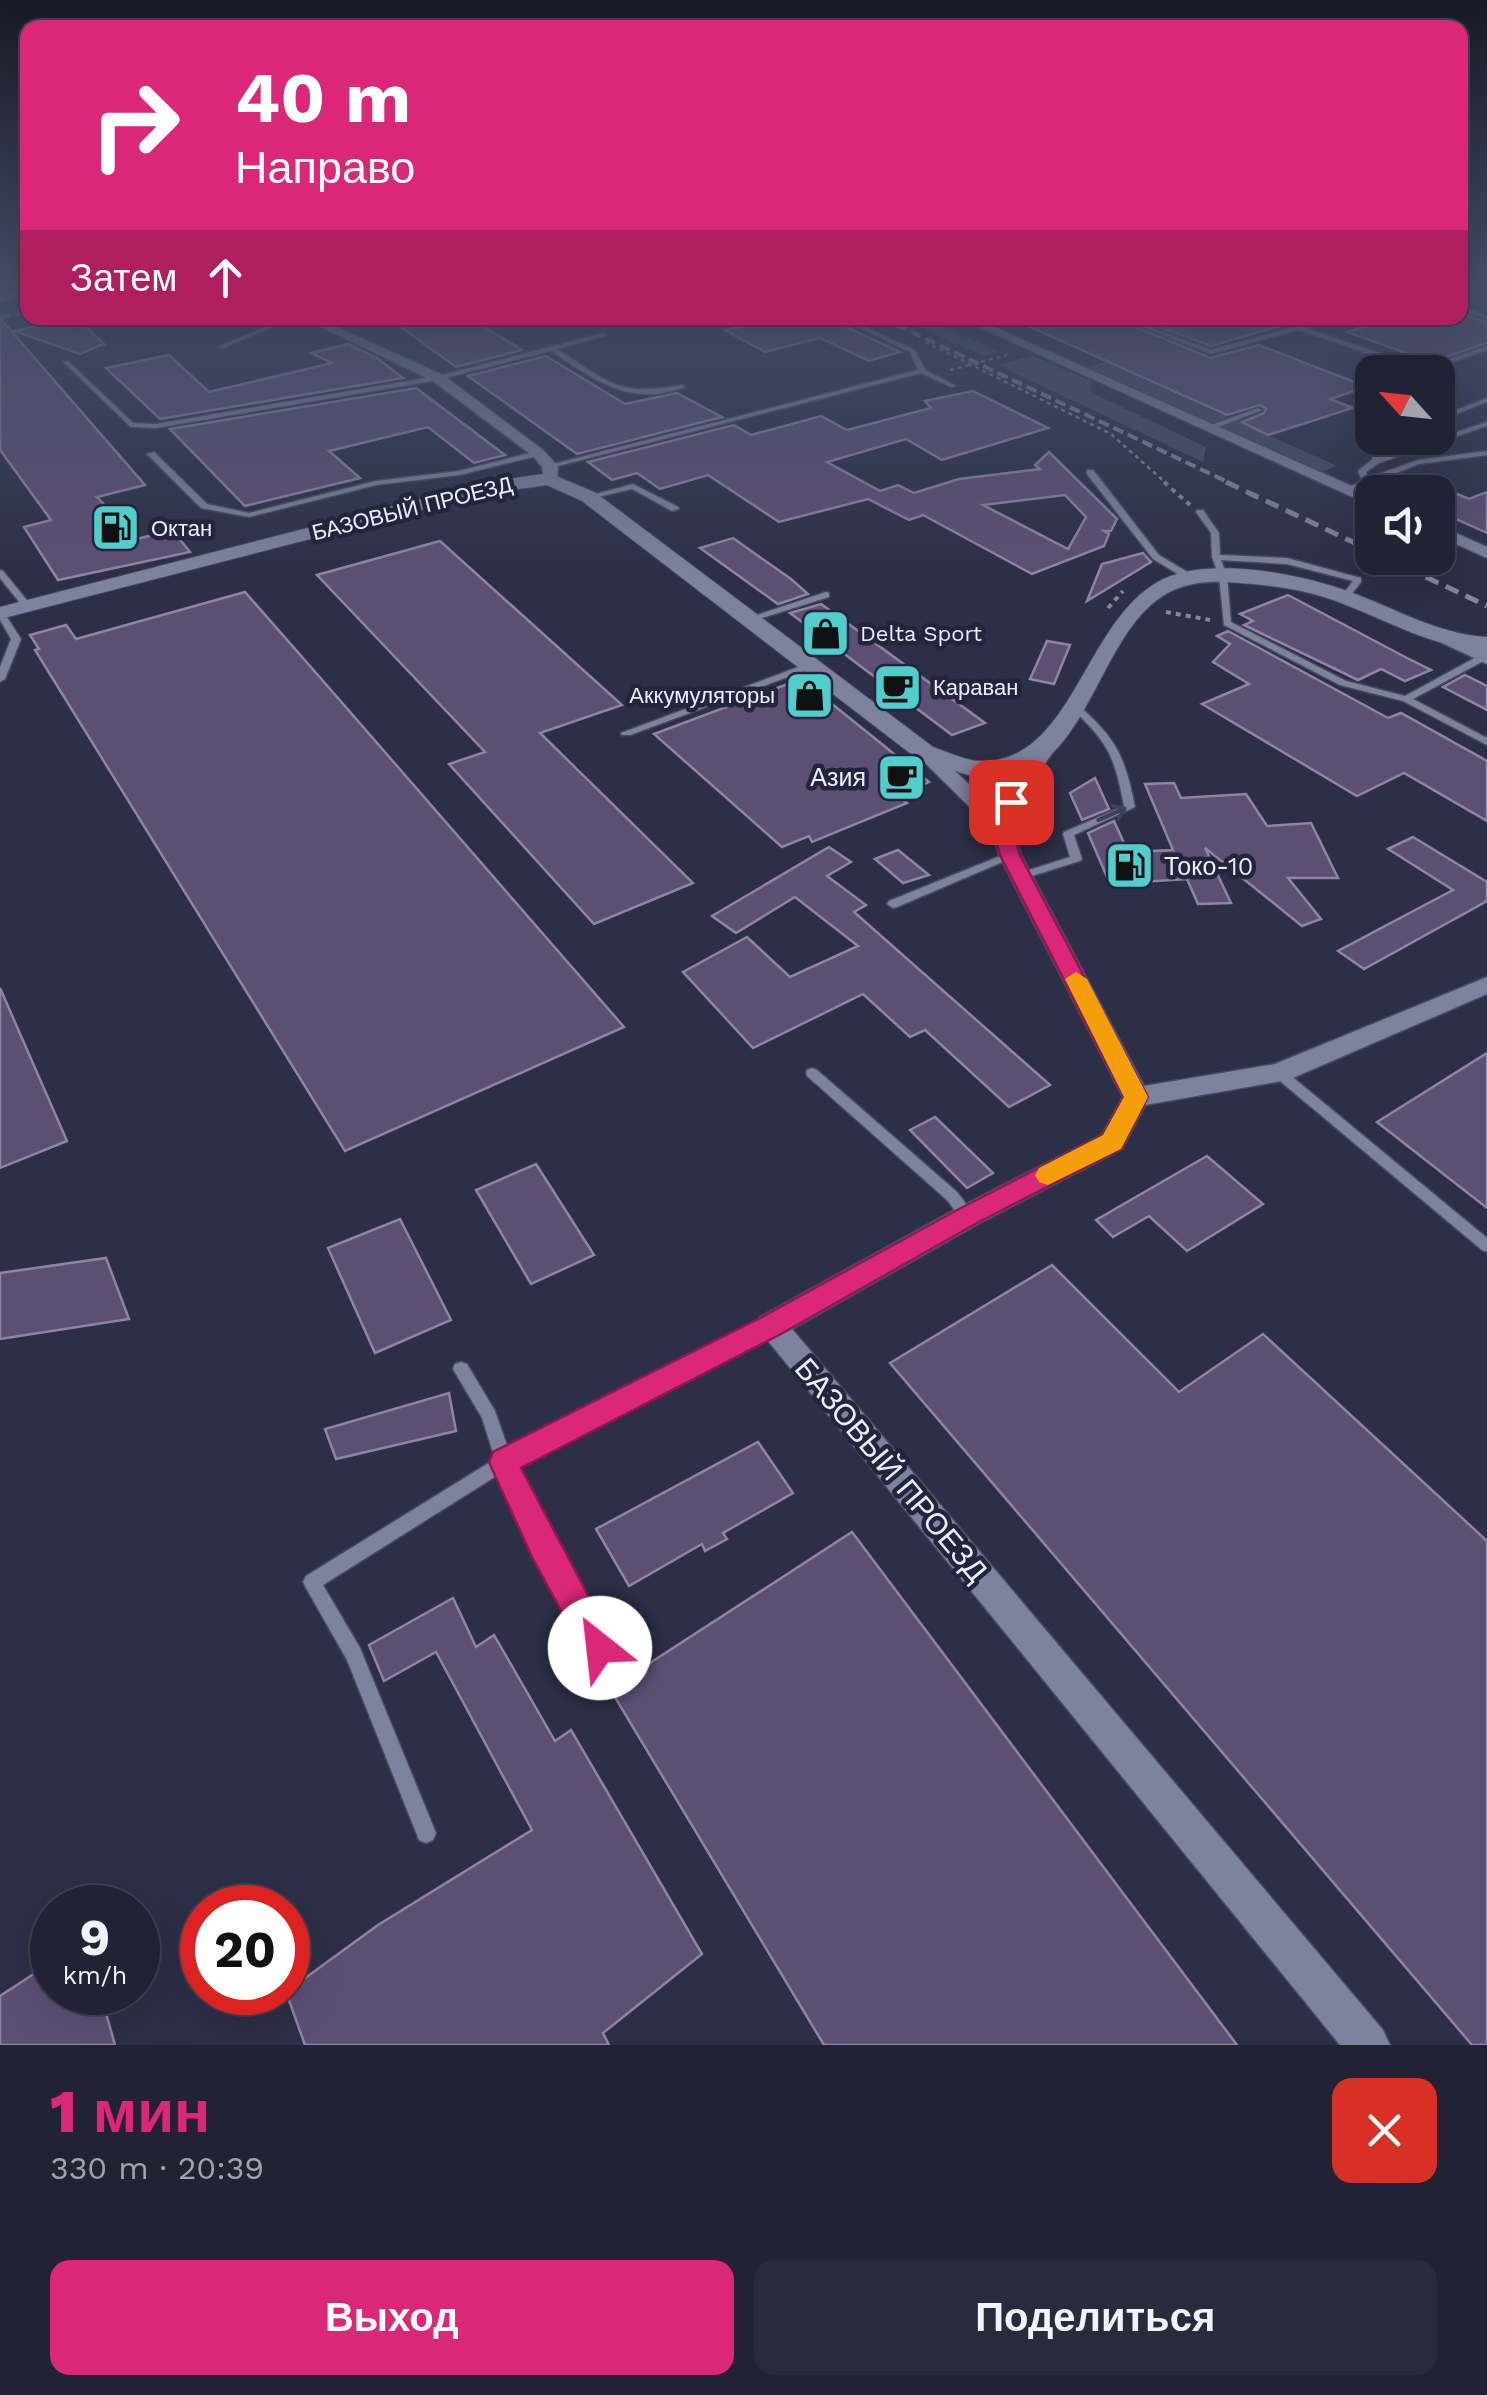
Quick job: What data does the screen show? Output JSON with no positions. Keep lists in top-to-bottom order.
{
  "streets": {
    "street": ["БАЗОВЫЙ ПРОЕЗД"]
  },
  "places": {
    "fuel station": ["Октан", "Токо-10"],
    "shop": ["Delta Sport", "Аккумуляторы"],
    "cafe": ["Караван", "Азия"]
  },
  "north": "top left",
  "page": {
    "turn": ["40 m", "Направо"],
    "then": "Затем",
    "speed": "9 km/h",
    "limit": "20",
    "heading": ["1 мин", "330 m · 20:39"],
    "buttons": ["Выход", "Поделиться"]
  }
}
